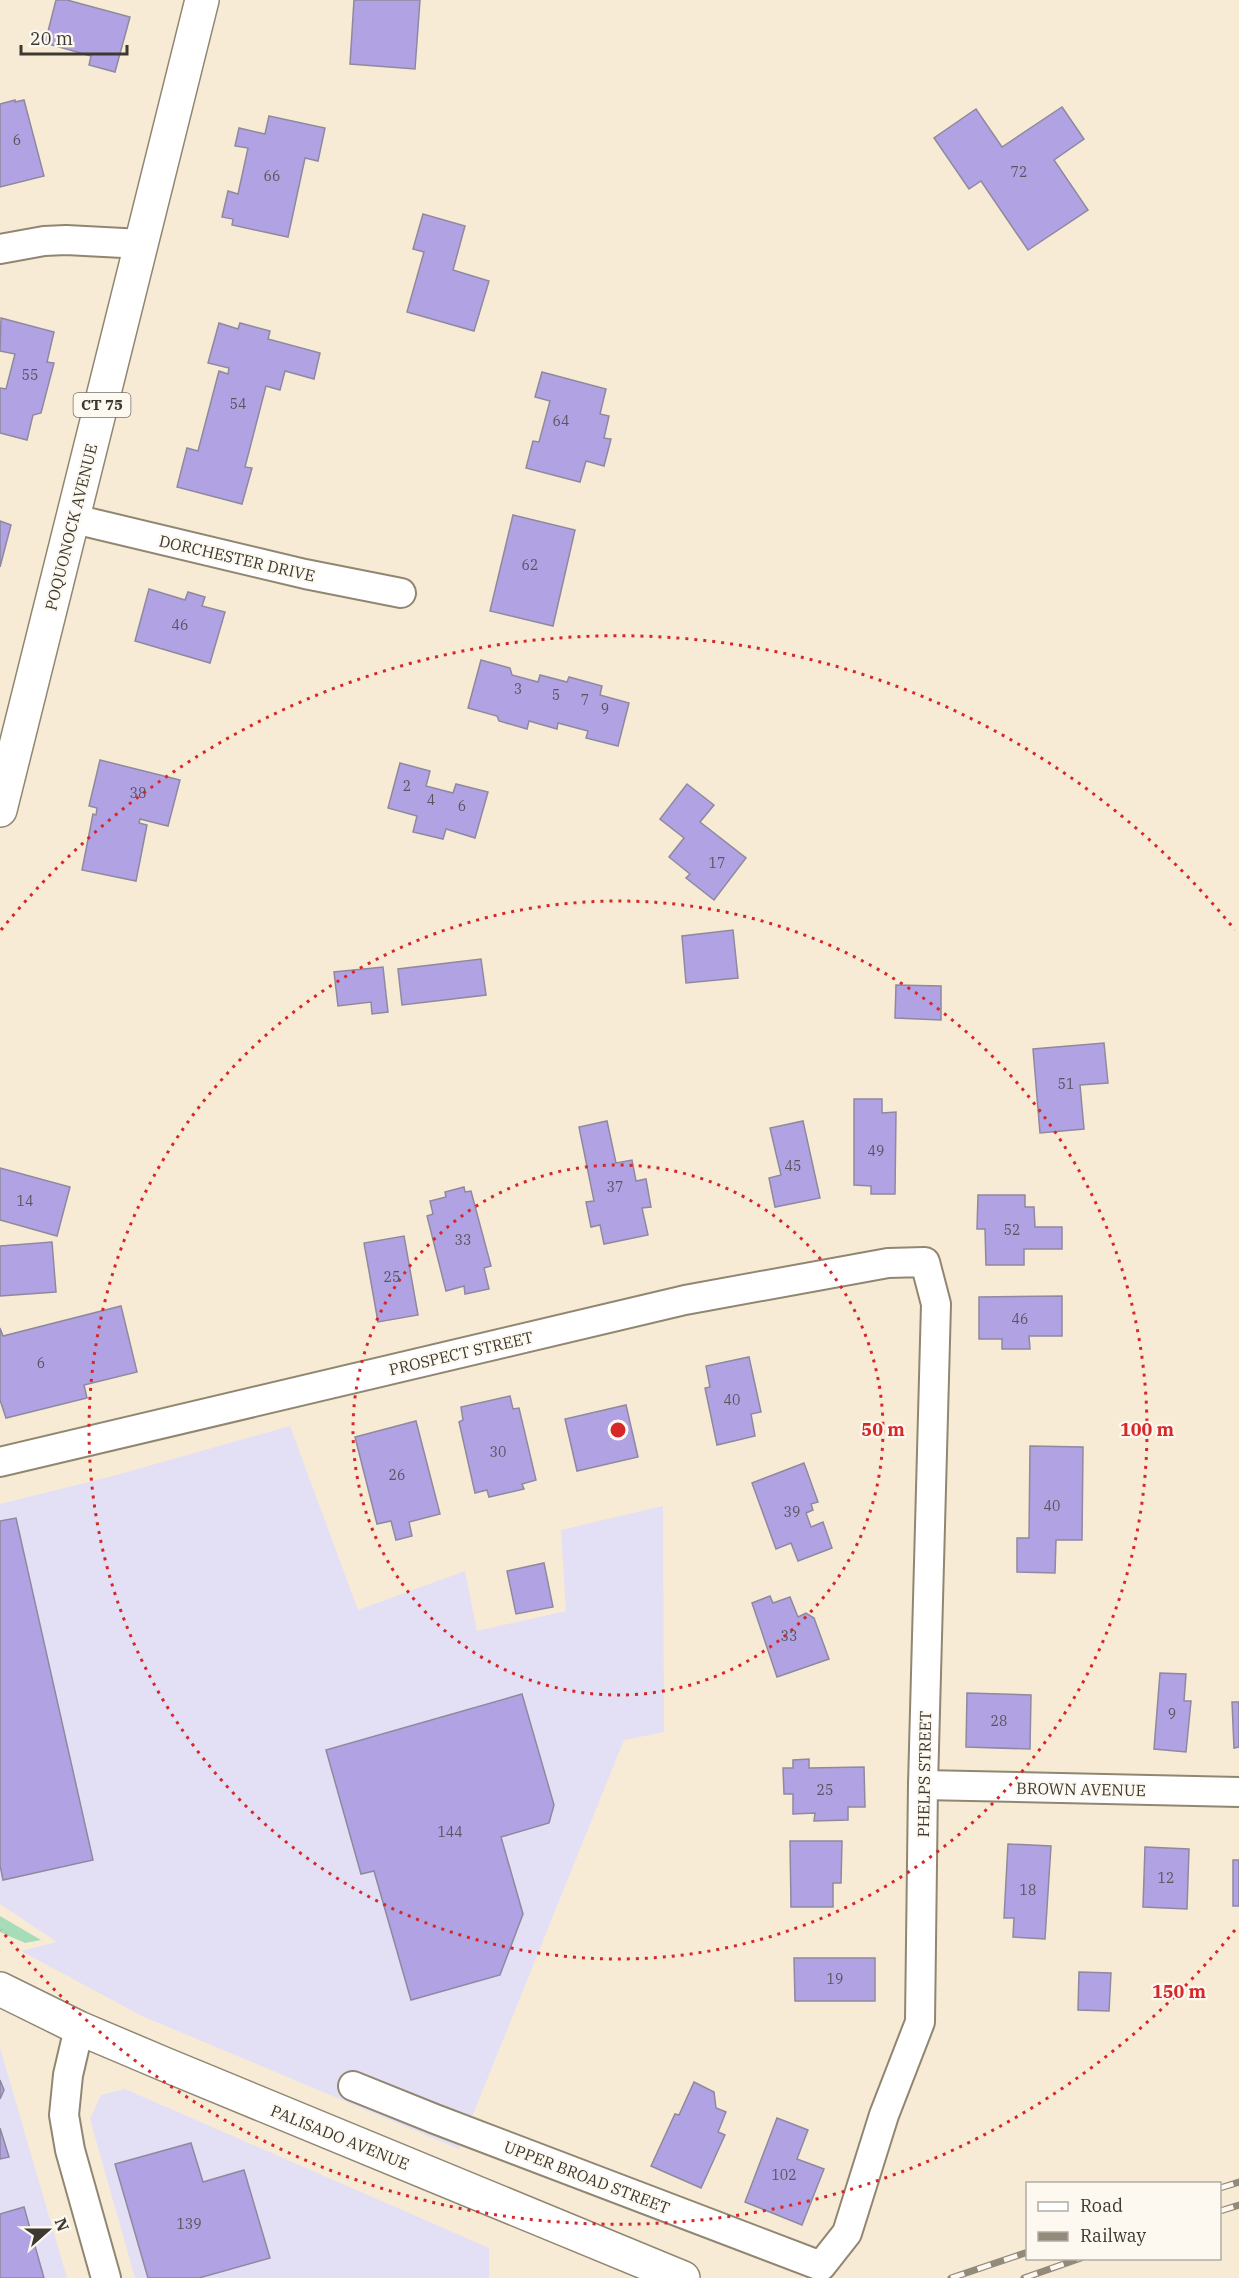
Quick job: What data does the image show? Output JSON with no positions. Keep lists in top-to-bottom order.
{
  "streets": {
    "main road": ["CT 75", "POQUONOCK AVENUE", "PALISADO AVENUE"],
    "street": [
      "DORCHESTER DRIVE",
      "PROSPECT STREET",
      "PHELPS STREET",
      "BROWN AVENUE",
      "UPPER BROAD STREET"
    ]
  },
  "crossings": [
    ["POQUONOCK AVENUE", "DORCHESTER DRIVE"],
    ["PROSPECT STREET", "PHELPS STREET"],
    ["PHELPS STREET", "BROWN AVENUE"],
    ["PHELPS STREET", "UPPER BROAD STREET"]
  ],
  "house_numbers": [
    "6",
    "72",
    "66",
    "55",
    "54",
    "64",
    "62",
    "46",
    "3",
    "5",
    "7",
    "9",
    "2",
    "38",
    "4",
    "6",
    "17",
    "51",
    "49",
    "45",
    "37",
    "14",
    "52",
    "33",
    "25",
    "46",
    "6",
    "40",
    "30",
    "26",
    "40",
    "39",
    "33",
    "9",
    "28",
    "25",
    "144",
    "12",
    "18",
    "19",
    "102",
    "139"
  ],
  "legend": ["Road", "Railway"],
  "scale_bar": "20 m",
  "north": "right",
  "rings": ["50 m", "100 m", "150 m"]
}
